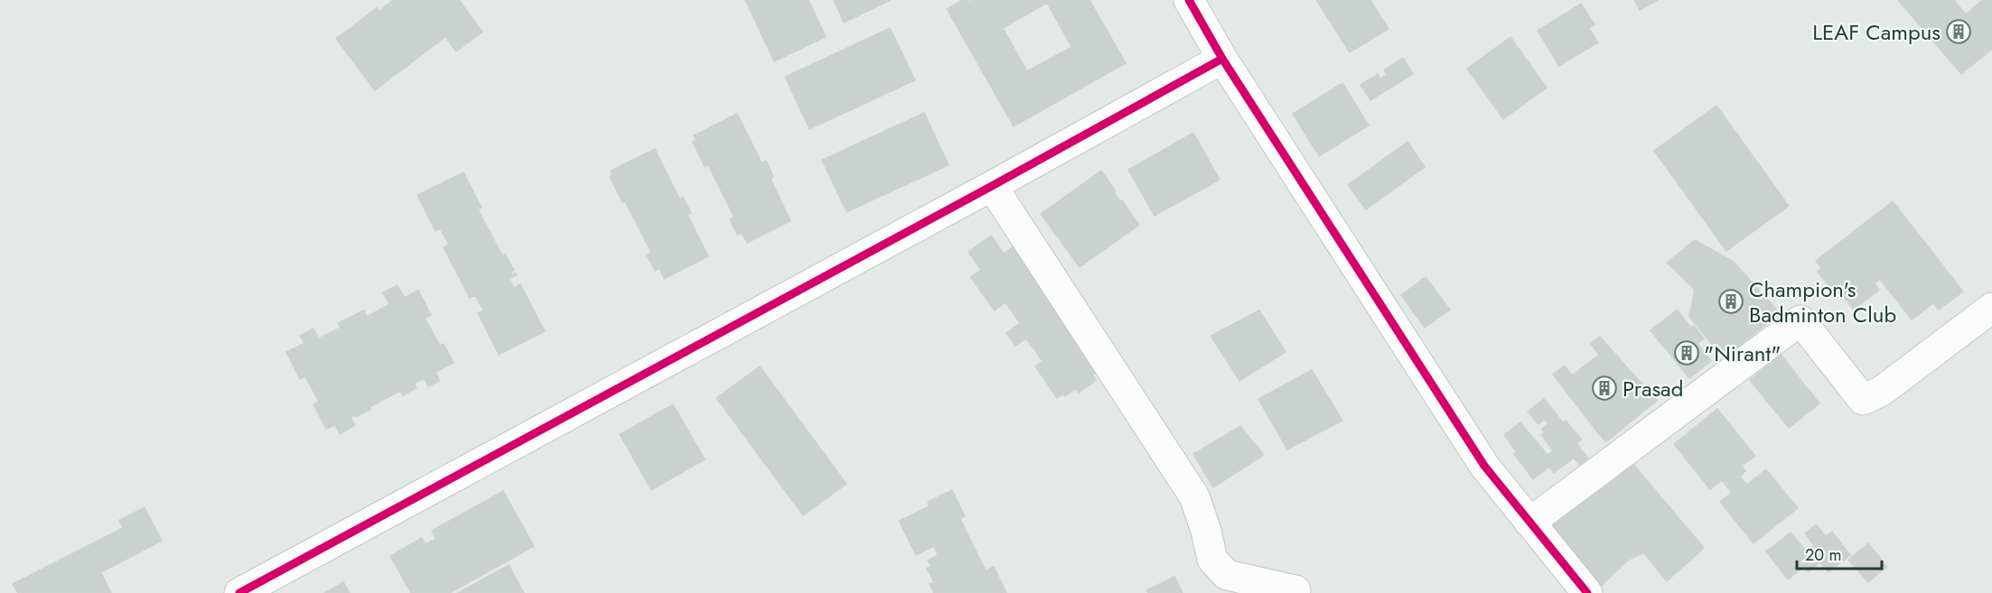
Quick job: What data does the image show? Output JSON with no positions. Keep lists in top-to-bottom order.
{
  "places": {
    "building": [
      "LEAF Campus",
      "Champion's Badminton Club",
      "\"Nirant\"",
      "Prasad"
    ]
  },
  "scale_bar": "20 m"
}
